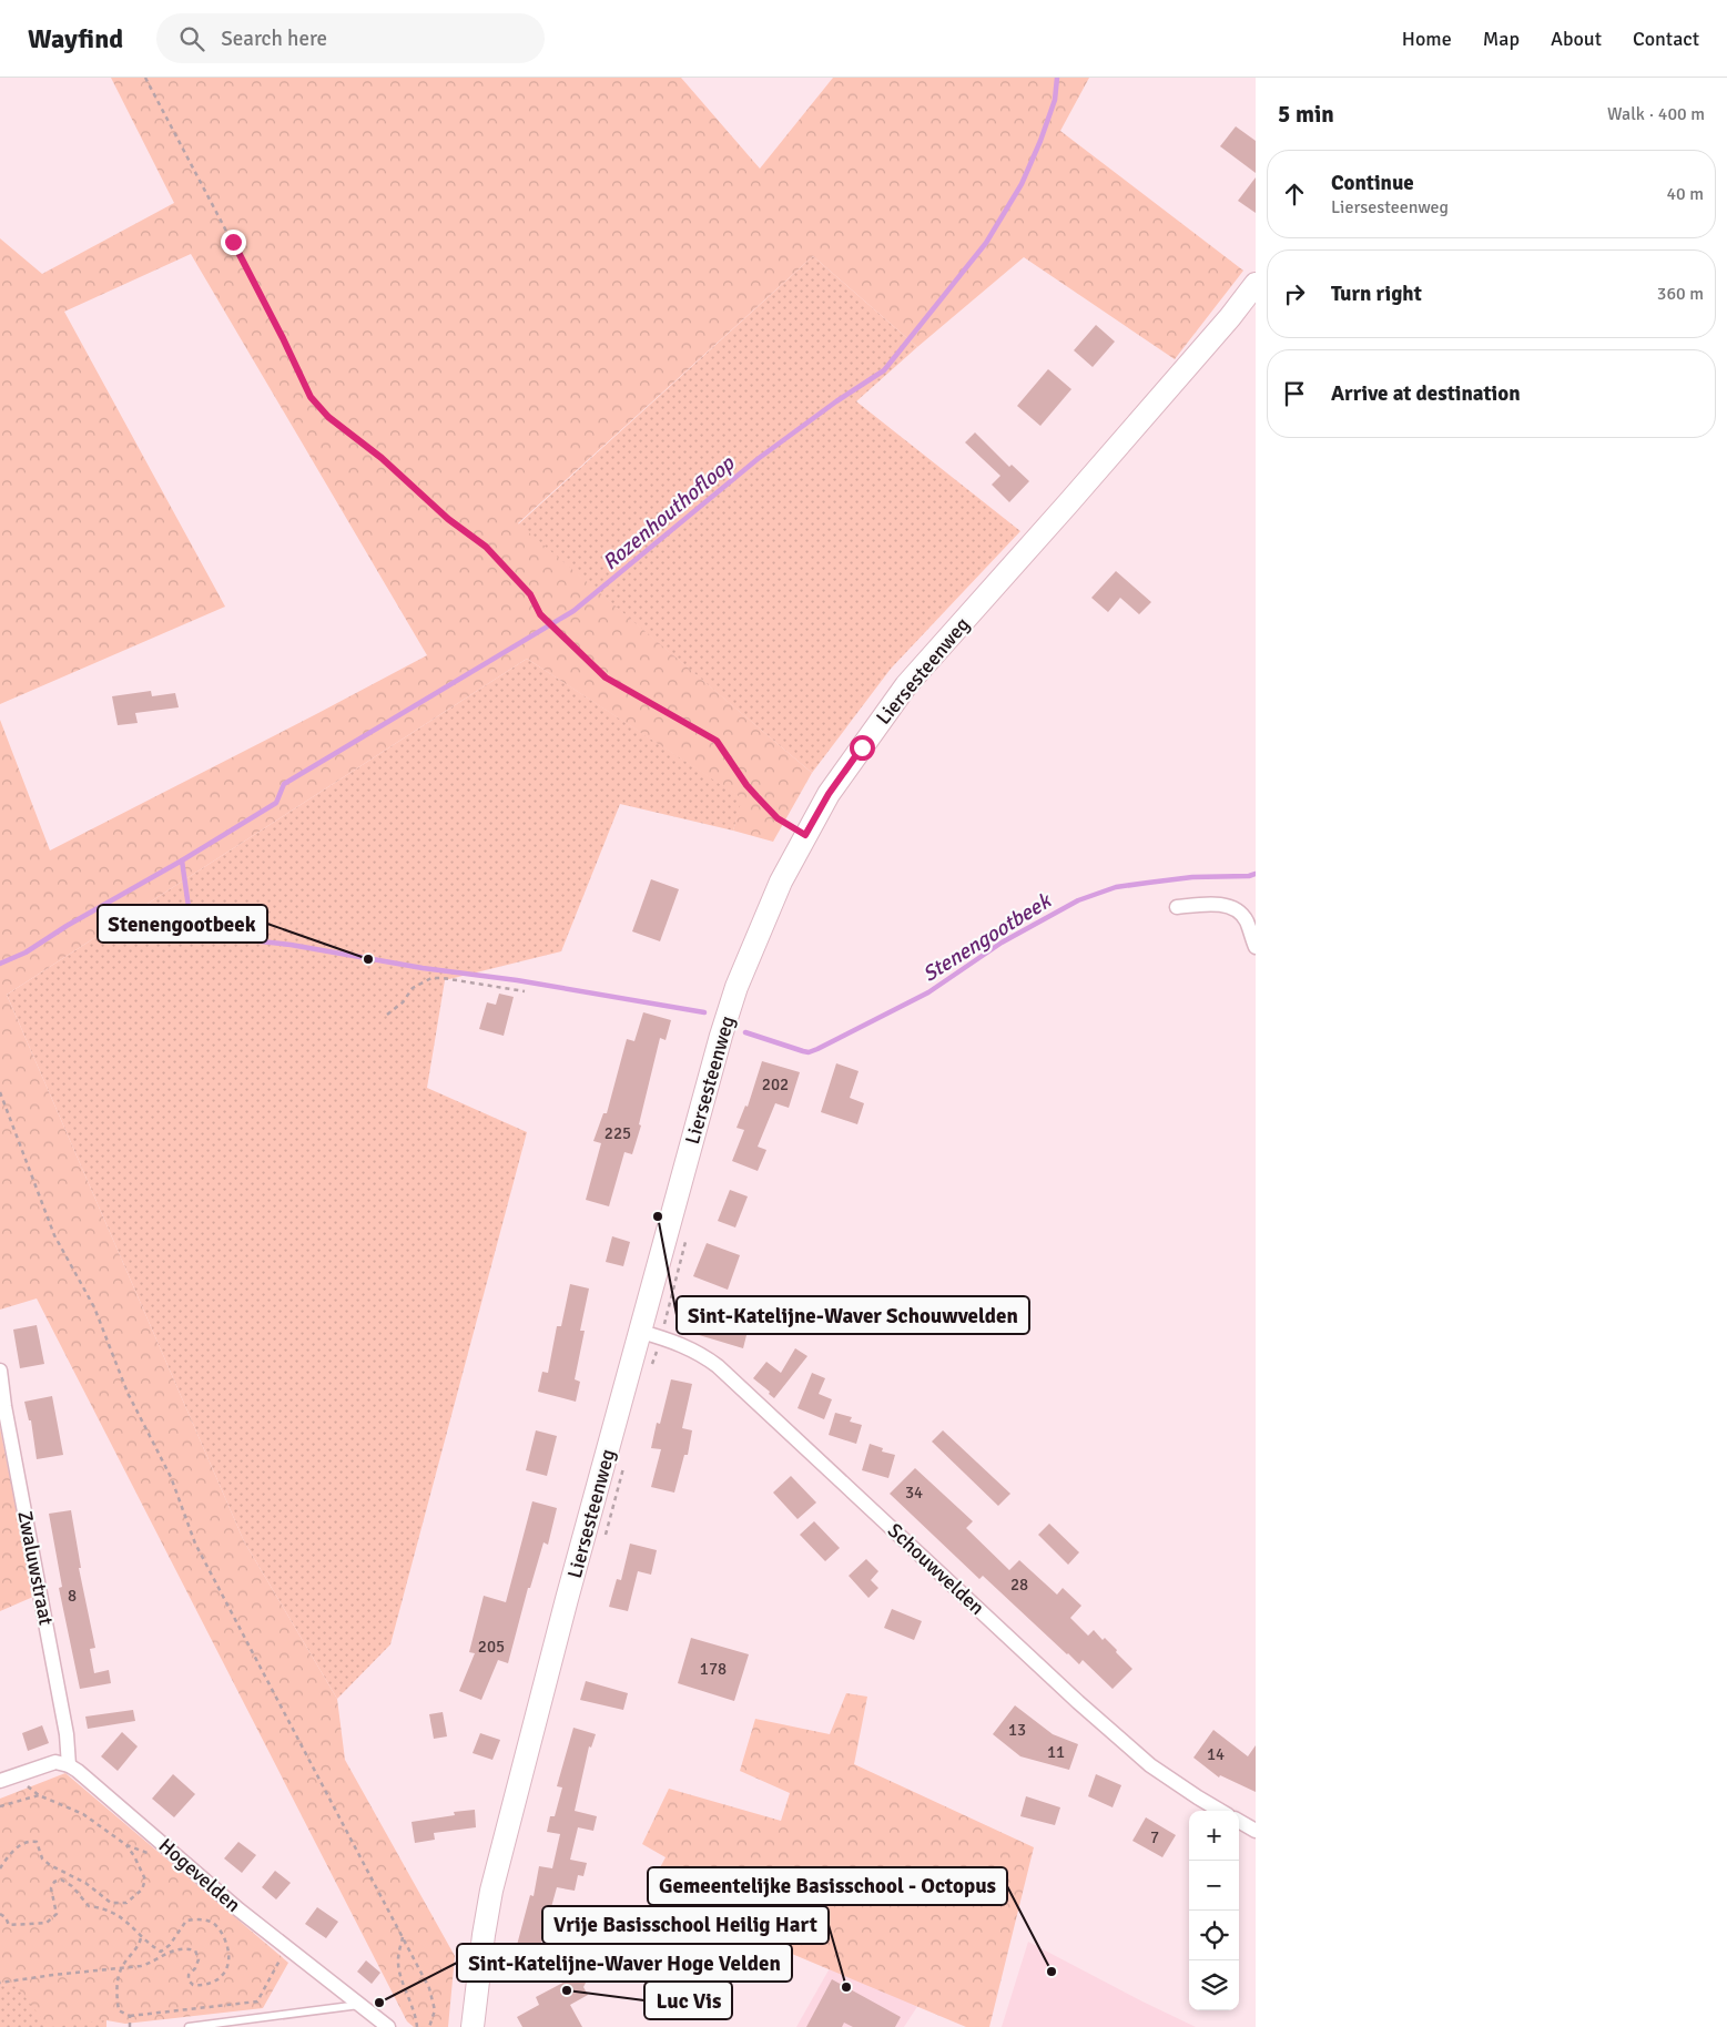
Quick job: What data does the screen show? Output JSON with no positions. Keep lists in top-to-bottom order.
{
  "streets": {
    "main road": ["Liersesteenweg"],
    "street": ["Zwaluwstraat", "Schouwvelden", "Hogevelden"]
  },
  "crossings": [
    ["Liersesteenweg", "Schouwvelden"],
    ["Zwaluwstraat", "Hogevelden"]
  ],
  "water": ["Rozenhouthofloop", "Stenengootbeek"],
  "places": [
    "Stenengootbeek",
    "Sint-Katelijne-Waver Schouwvelden",
    "Gemeentelijke Basisschool - Octopus",
    "Vrije Basisschool Heilig Hart",
    "Luc Vis",
    "Sint-Katelijne-Waver Hoge Velden"
  ],
  "house_numbers": [
    "202",
    "225",
    "34",
    "28",
    "8",
    "205",
    "178",
    "13",
    "11",
    "14",
    "7"
  ],
  "page": {
    "header": "Wayfind",
    "search": "Search here",
    "nav": [
      "Home",
      "Map",
      "About",
      "Contact"
    ],
    "heading": ["5 min", "Walk · 400 m"],
    "list": [
      ["Continue", "Liersesteenweg", "40 m"],
      ["Turn right", "360 m"],
      "Arrive at destination"
    ],
    "map_buttons": ["+", "−"]
  }
}
